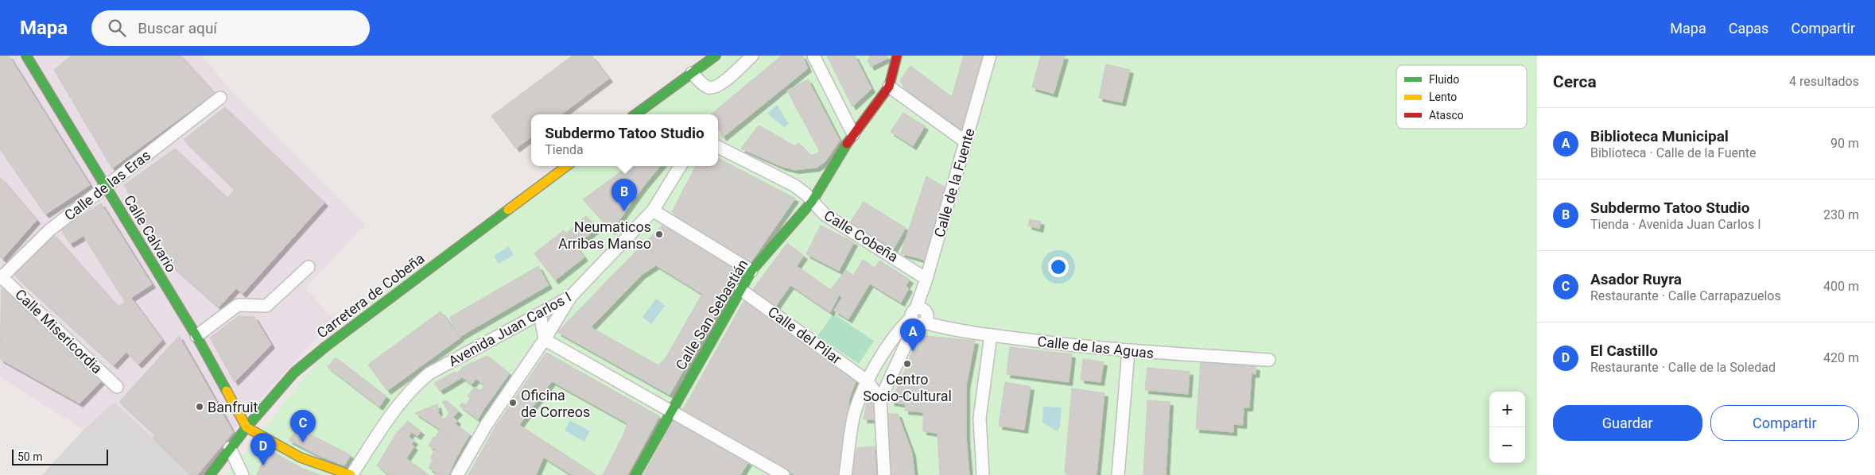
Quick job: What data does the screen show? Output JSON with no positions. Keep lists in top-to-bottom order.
{
  "streets": {
    "street": [
      "Calle de la Fuente",
      "Calle de las Eras",
      "Calle Calvario",
      "Calle Cobeña",
      "Carretera de Cobeña",
      "Calle San Sebastián",
      "Avenida Juan Carlos I",
      "Calle Misericordia",
      "Calle del Pilar",
      "Calle de las Aguas"
    ]
  },
  "crossings": [
    ["Calle de la Fuente", "Calle Cobeña"],
    ["Calle de la Fuente", "Calle del Pilar"],
    ["Calle de la Fuente", "Calle de las Aguas"],
    ["Calle de las Eras", "Calle Calvario"],
    ["Calle de las Eras", "Calle Misericordia"],
    ["Calle Calvario", "Carretera de Cobeña"],
    ["Calle Cobeña", "Calle San Sebastián"],
    ["Calle San Sebastián", "Calle del Pilar"]
  ],
  "places": [
    "Neumaticos Arribas Manso",
    "Centro Socio-Cultural",
    "Oficina de Correos",
    "Banfruit"
  ],
  "legend": ["Fluido", "Lento", "Atasco"],
  "scale_bar": "50 m",
  "page": {
    "header": "Mapa",
    "search": "Buscar aquí",
    "nav": ["Mapa", "Capas", "Compartir"],
    "heading": ["Cerca", "4 resultados"],
    "list": [
      {
        "mark": "A",
        "name": "Biblioteca Municipal",
        "note": "Biblioteca · Calle de la Fuente",
        "value": "90 m"
      },
      {
        "mark": "B",
        "name": "Subdermo Tatoo Studio",
        "note": "Tienda · Avenida Juan Carlos I",
        "value": "230 m"
      },
      {
        "mark": "C",
        "name": "Asador Ruyra",
        "note": "Restaurante · Calle Carrapazuelos",
        "value": "400 m"
      },
      {
        "mark": "D",
        "name": "El Castillo",
        "note": "Restaurante · Calle de la Soledad",
        "value": "420 m"
      }
    ],
    "popup": ["Subdermo Tatoo Studio", "Tienda"],
    "pins": [
      "B",
      "A",
      "C",
      "D"
    ],
    "map_buttons": ["+", "−"],
    "buttons": ["Guardar", "Compartir"],
    "scale": "50 m"
  }
}
